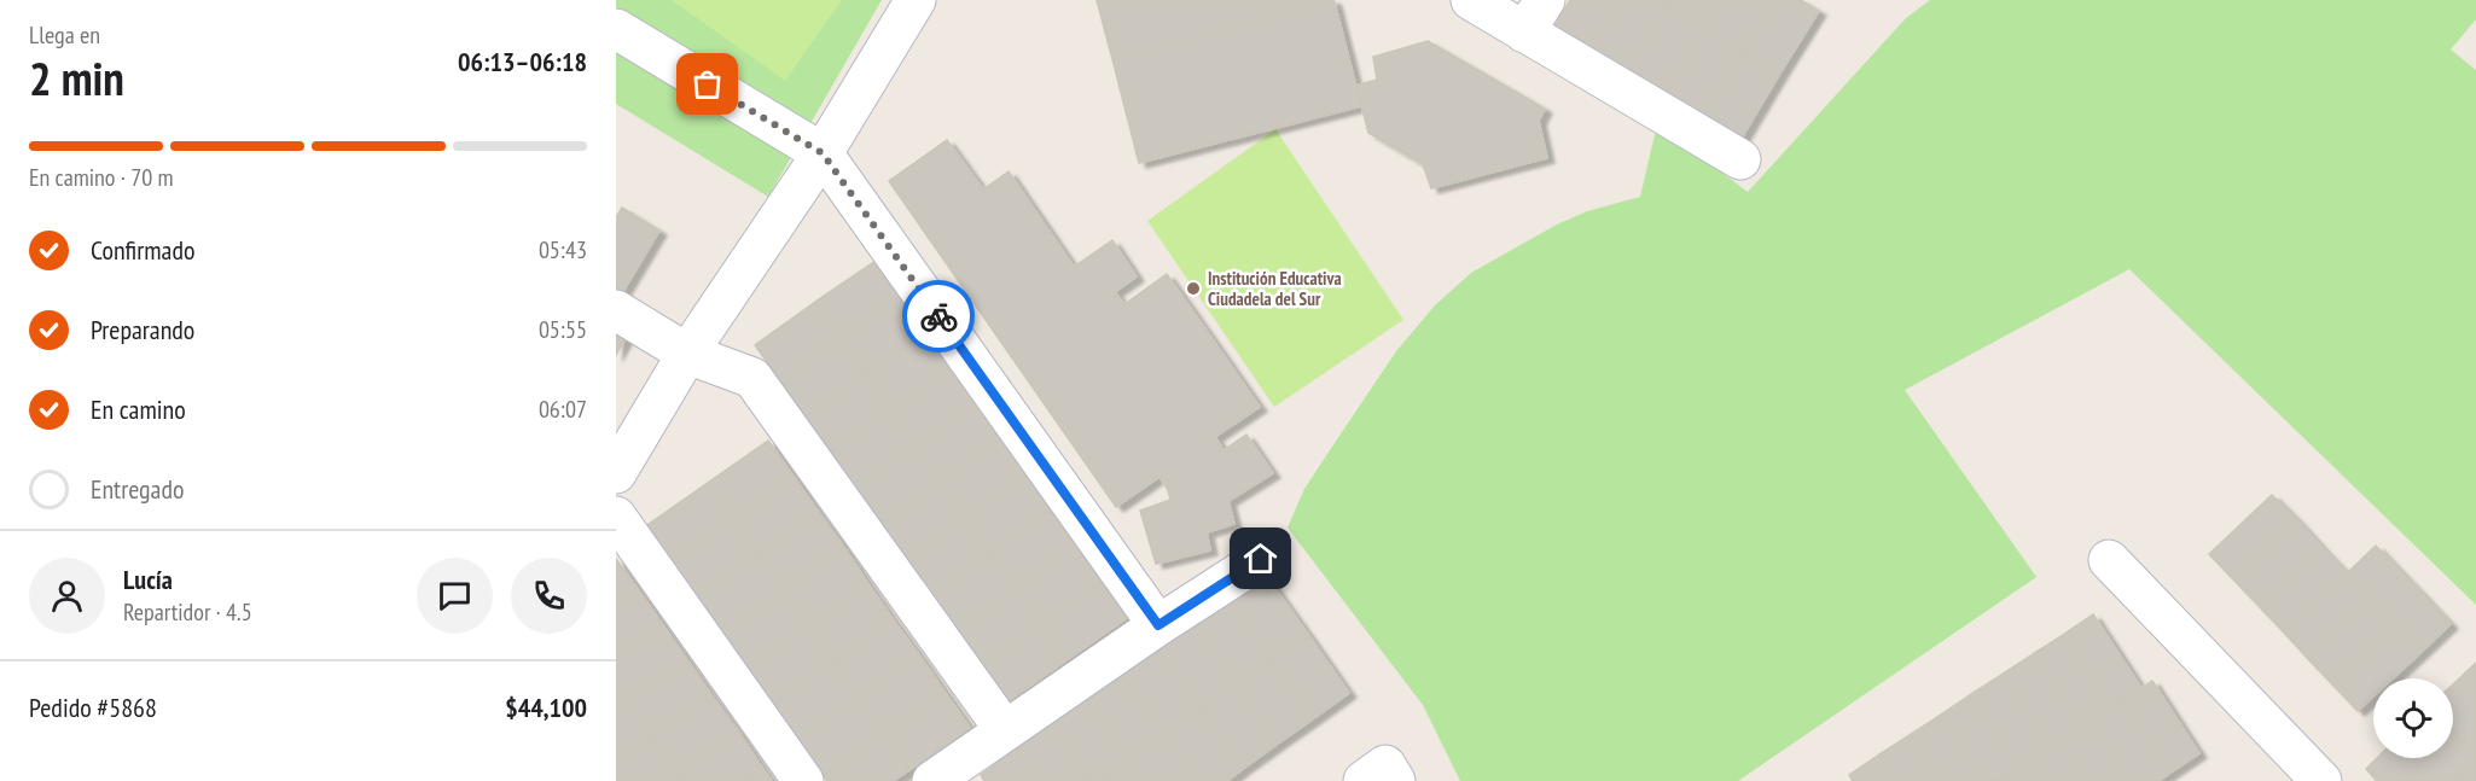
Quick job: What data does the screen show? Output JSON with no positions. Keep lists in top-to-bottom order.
{
  "places": ["Institución Educativa Ciudadela del Sur"],
  "page": {
    "heading": ["2 min", "Llega en", "06:13–06:18"],
    "panel": [
      "Lucía",
      "Repartidor · 4.5",
      "Pedido #5868",
      "$44,100"
    ],
    "bar": "En camino · 70 m",
    "list": [
      ["Confirmado", "05:43"],
      ["Preparando", "05:55"],
      ["En camino", "06:07"],
      "Entregado"
    ]
  }
}
